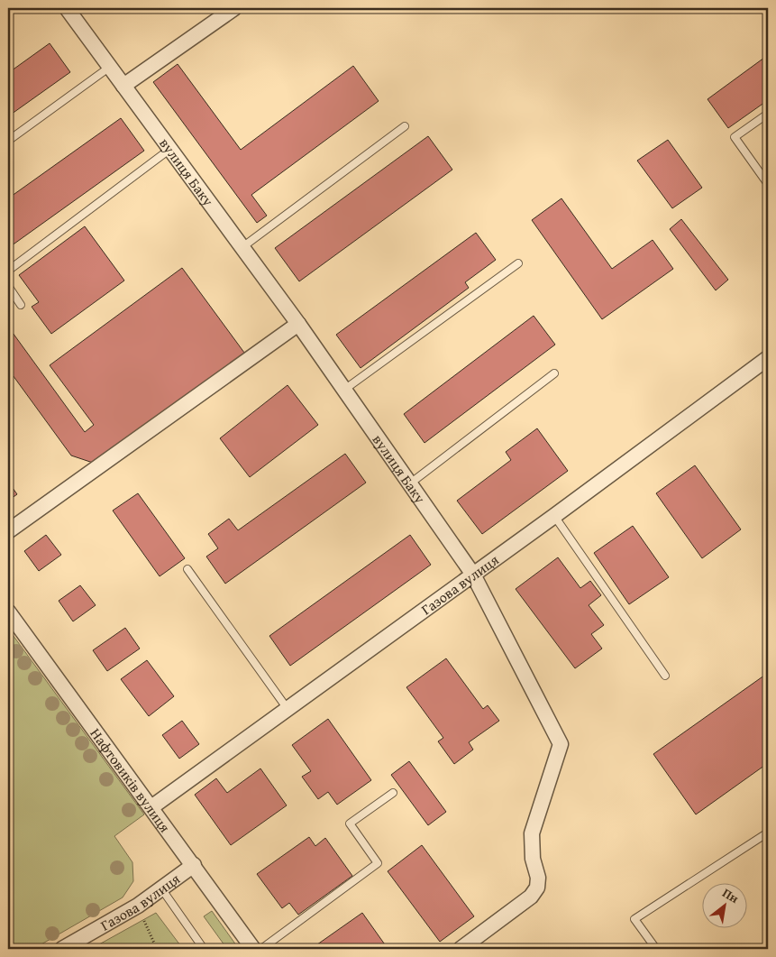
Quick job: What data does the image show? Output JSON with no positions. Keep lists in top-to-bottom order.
{
  "streets": {
    "street": ["вулиця Баку", "Газова вулиця", "Нафтовиків вулиця"]
  },
  "crossings": [
    ["вулиця Баку", "Газова вулиця"],
    ["Газова вулиця", "Нафтовиків вулиця"]
  ],
  "north": "top right"
}
